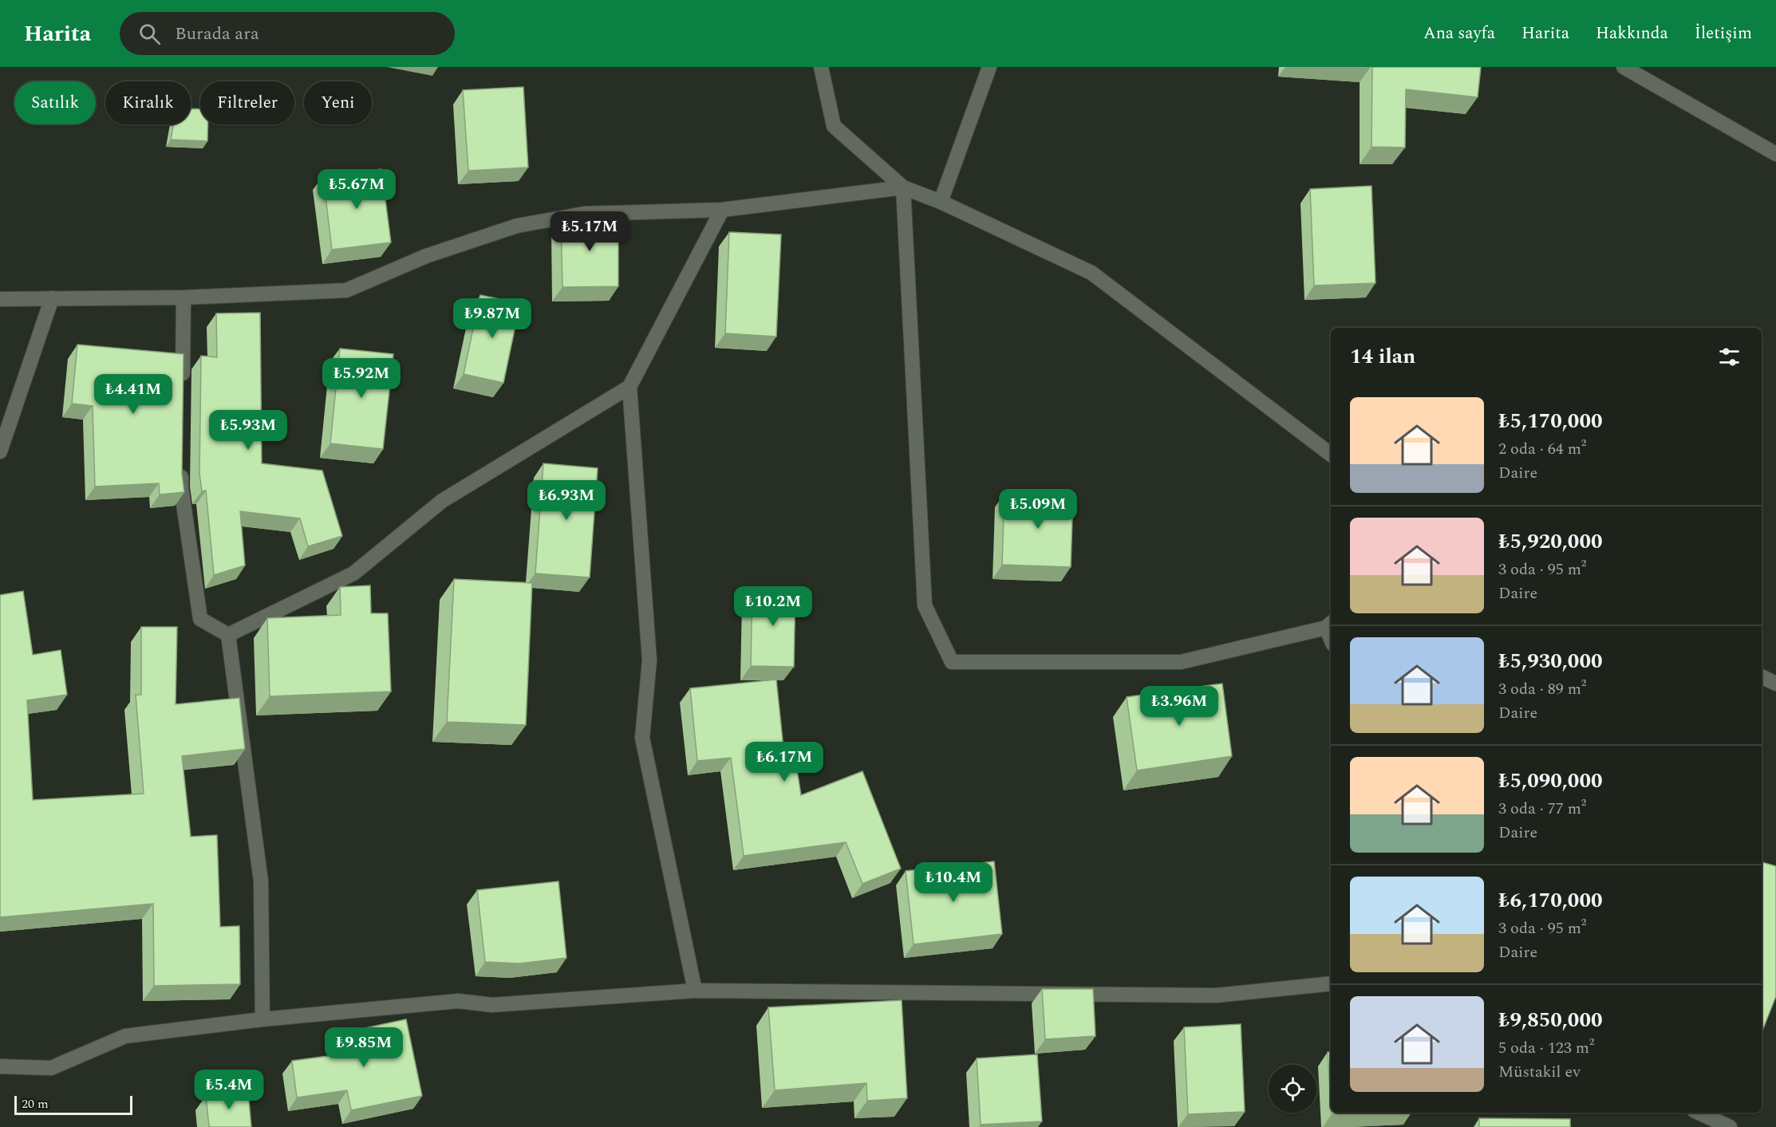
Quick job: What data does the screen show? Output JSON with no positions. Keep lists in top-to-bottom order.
{
  "scale_bar": "20 m",
  "page": {
    "header": "Harita",
    "search": "Burada ara",
    "nav": [
      "Ana sayfa",
      "Harita",
      "Hakkında",
      "İletişim"
    ],
    "chip": [
      "Satılık",
      "Kiralık",
      "Filtreler",
      "Yeni"
    ],
    "price": [
      "₺5.67M",
      "₺5.17M",
      "₺9.87M",
      "₺5.92M",
      "₺4.41M",
      "₺5.93M",
      "₺6.93M",
      "₺5.09M",
      "₺10.2M",
      "₺3.96M",
      "₺6.17M",
      "₺10.4M",
      "₺9.85M",
      "₺5.4M"
    ],
    "heading": "14 ilan",
    "list": [
      {
        "name": "₺5,170,000",
        "note": "2 oda · 64 m² · Daire"
      },
      {
        "name": "₺5,920,000",
        "note": "3 oda · 95 m² · Daire"
      },
      {
        "name": "₺5,930,000",
        "note": "3 oda · 89 m² · Daire"
      },
      {
        "name": "₺5,090,000",
        "note": "3 oda · 77 m² · Daire"
      },
      {
        "name": "₺6,170,000",
        "note": "3 oda · 95 m² · Daire"
      },
      {
        "name": "₺9,850,000",
        "note": "5 oda · 123 m² · Müstakil ev"
      }
    ],
    "scale": "20 m"
  }
}
